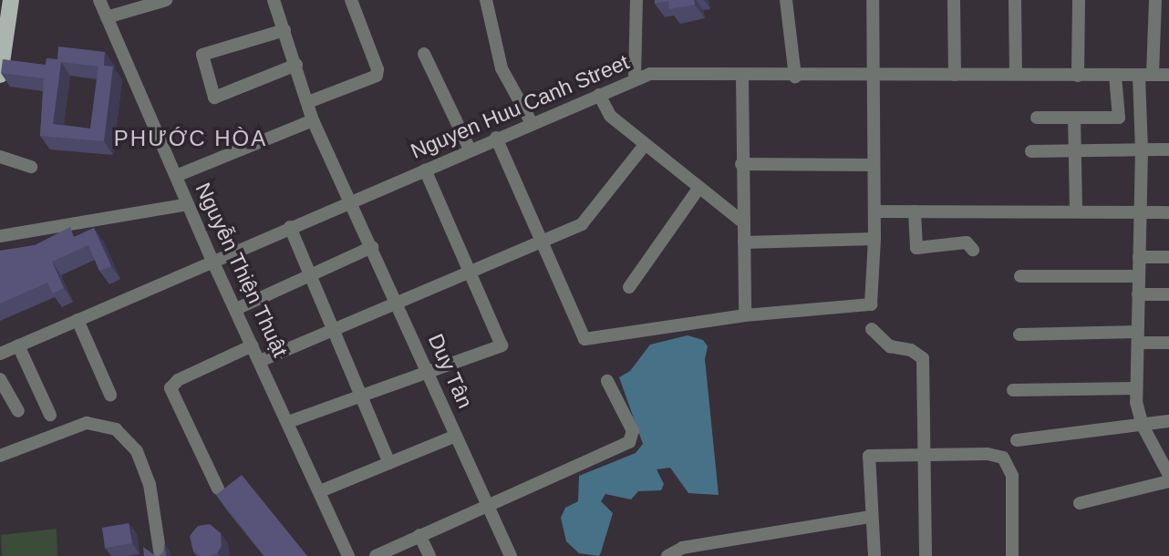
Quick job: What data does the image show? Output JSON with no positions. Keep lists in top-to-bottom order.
{
  "streets": {
    "street": ["Nguyen Huu Canh Street", "Nguyễn Thiện Thuật", "Duy Tân"]
  },
  "crossings": [
    ["Nguyen Huu Canh Street", "Nguyễn Thiện Thuật"],
    ["Nguyen Huu Canh Street", "Duy Tân"]
  ],
  "districts": ["PHƯỚC HÒA"]
}
